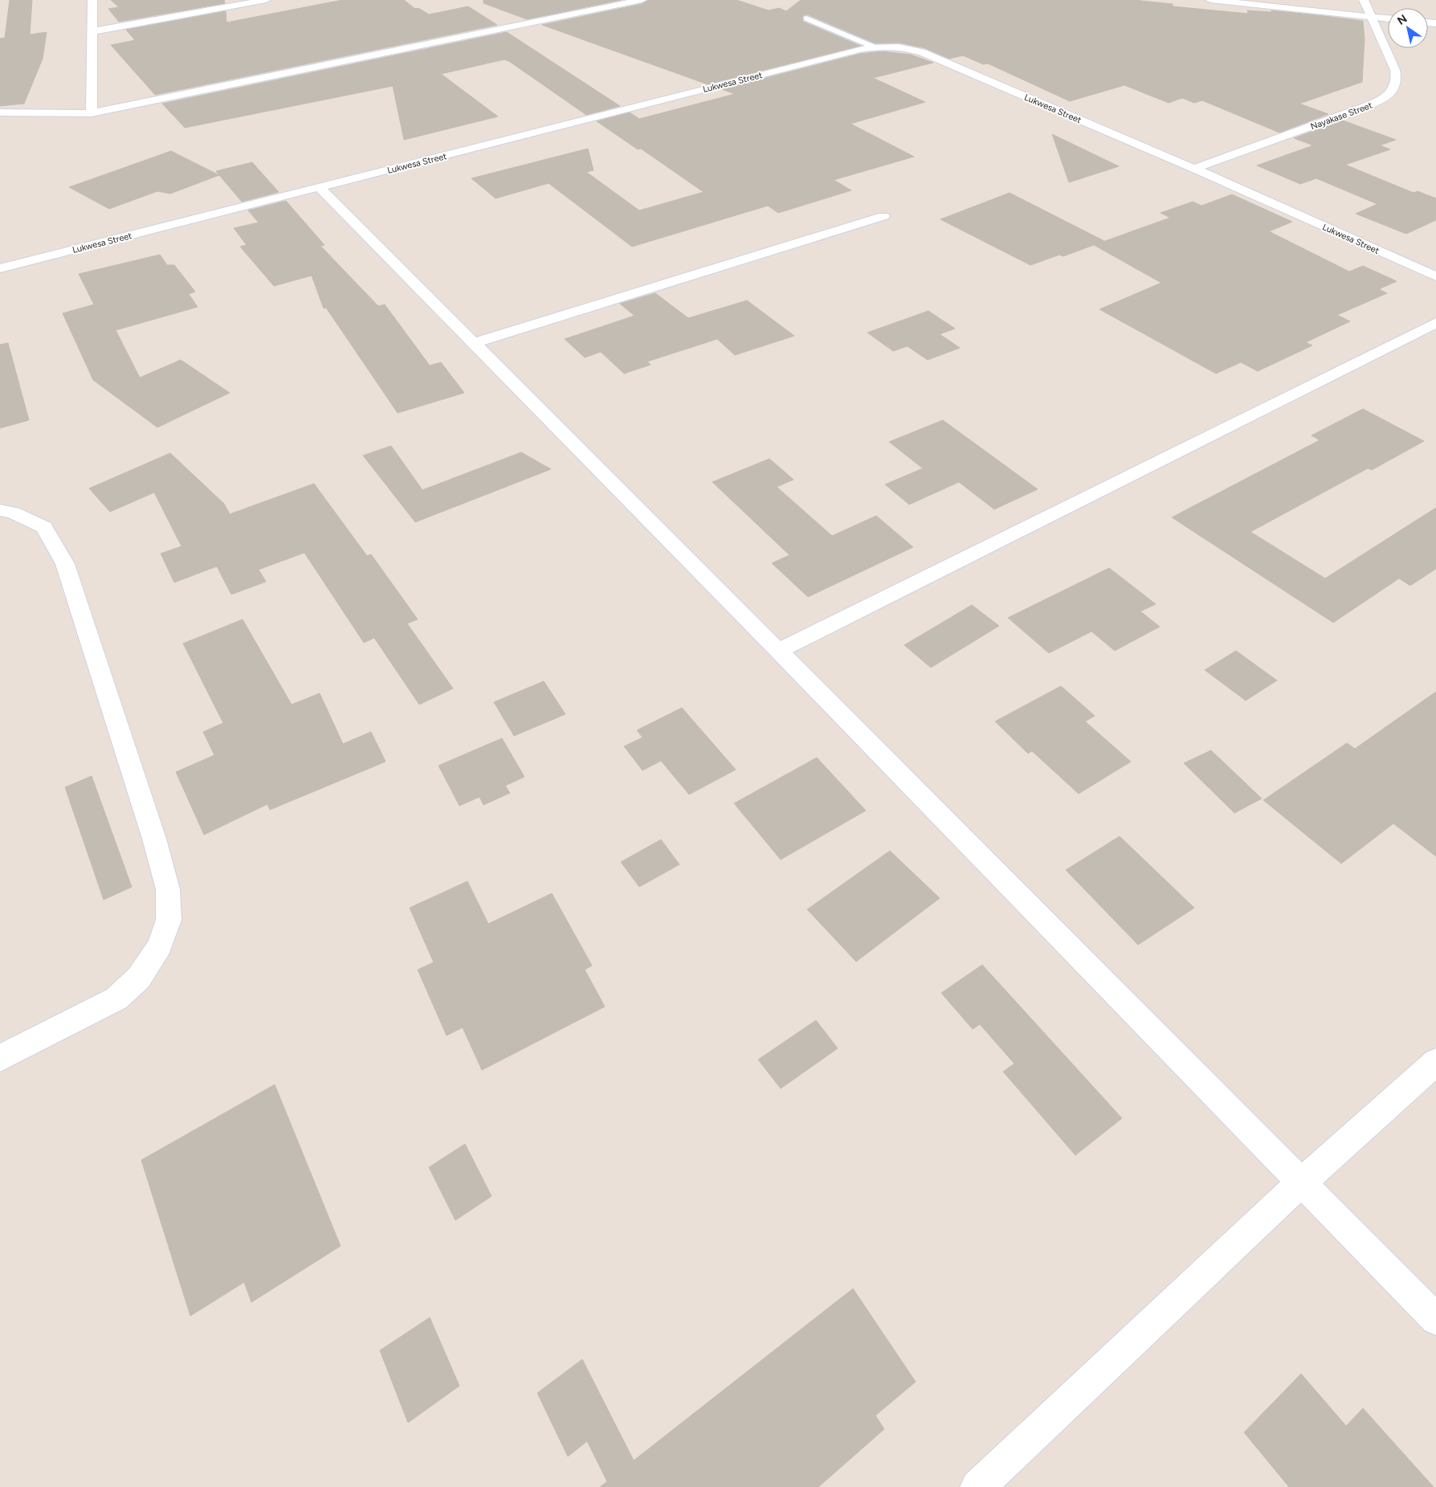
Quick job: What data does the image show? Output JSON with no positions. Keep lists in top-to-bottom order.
{
  "streets": {
    "street": ["Lukwesa Street", "Nayakase Street"]
  },
  "crossings": [
    ["Lukwesa Street", "Nayakase Street"]
  ],
  "north": "top left"
}
